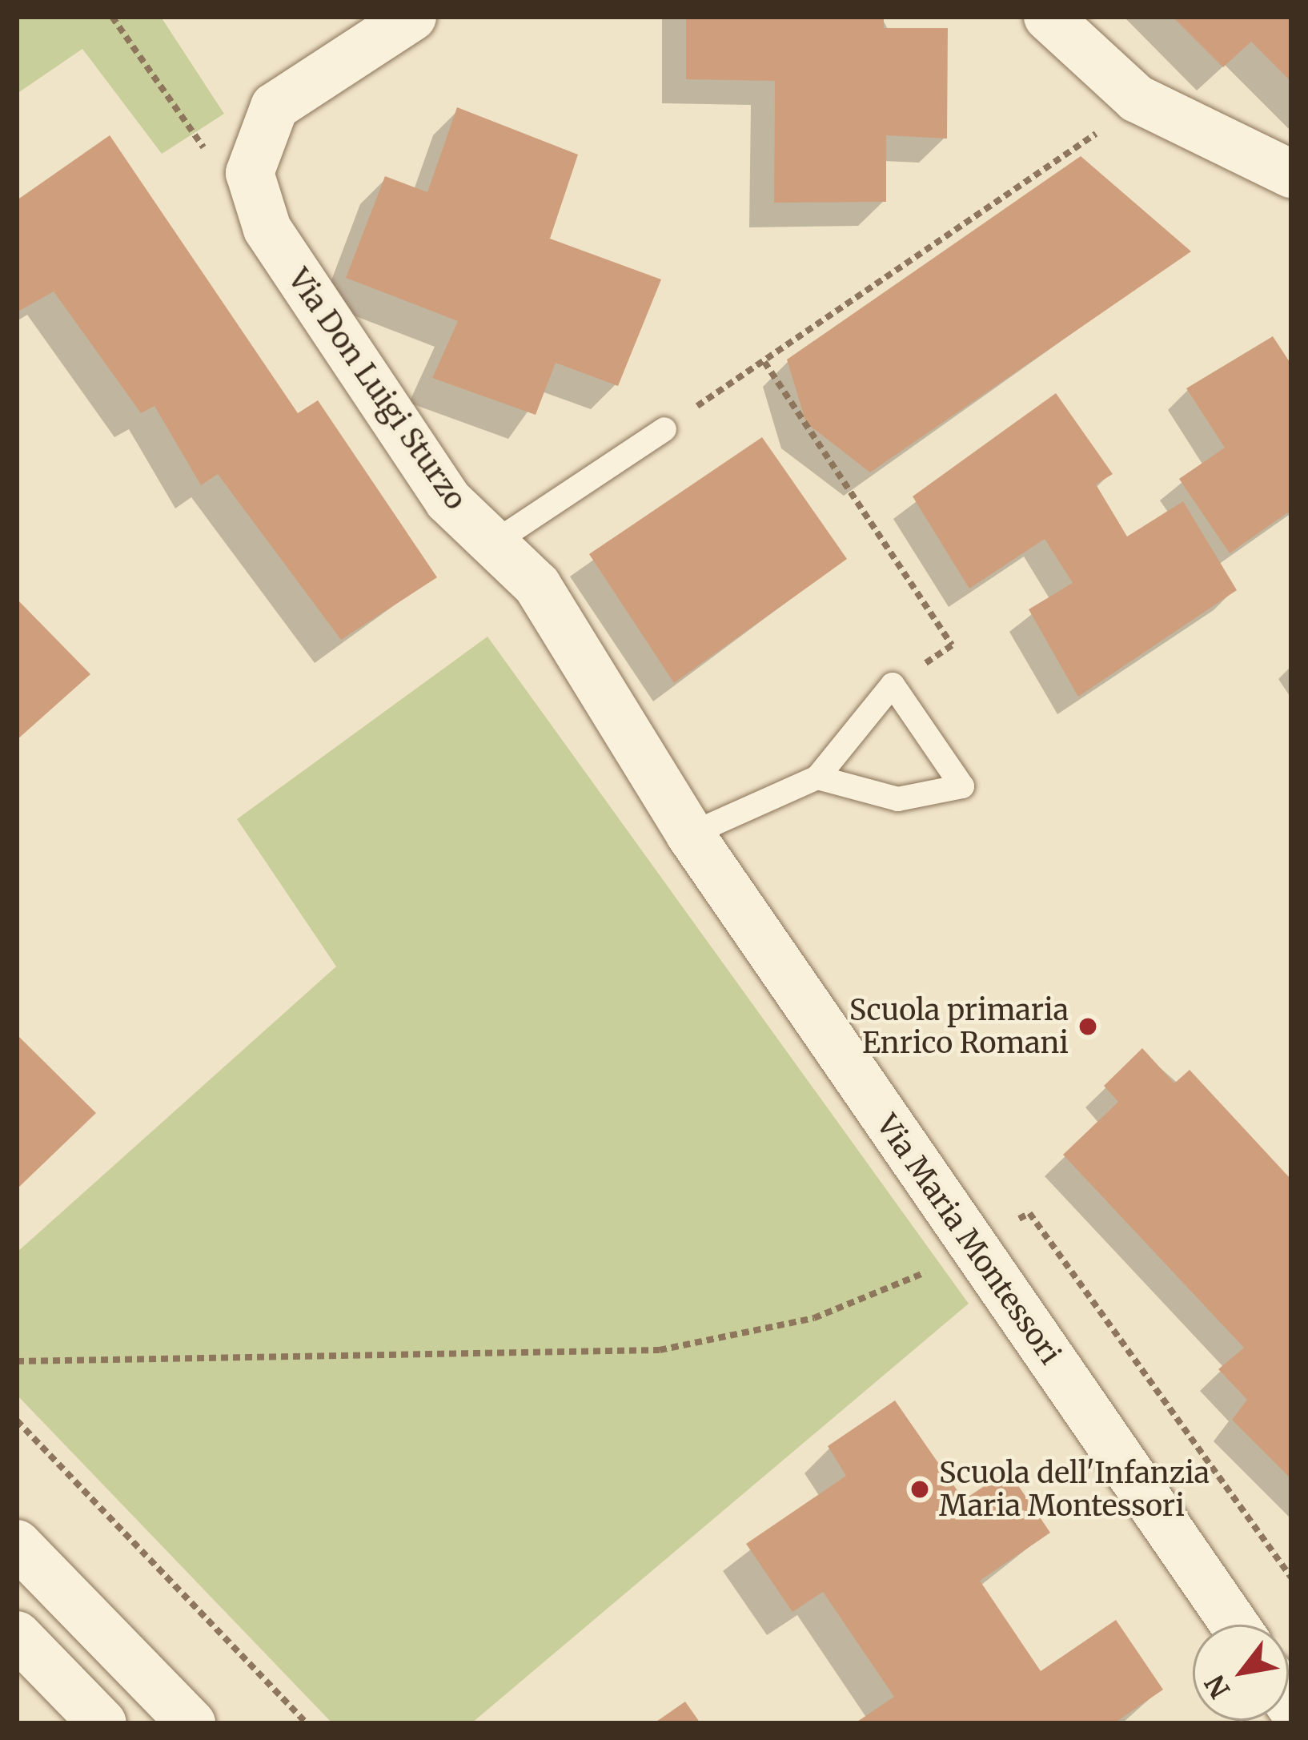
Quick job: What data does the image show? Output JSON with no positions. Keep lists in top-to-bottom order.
{
  "streets": {
    "street": ["Via Don Luigi Sturzo", "Via Maria Montessori"]
  },
  "crossings": [
    ["Via Don Luigi Sturzo", "Via Maria Montessori"]
  ],
  "places": ["Scuola primaria Enrico Romani", "Scuola dell'Infanzia Maria Montessori"],
  "north": "bottom left"
}
